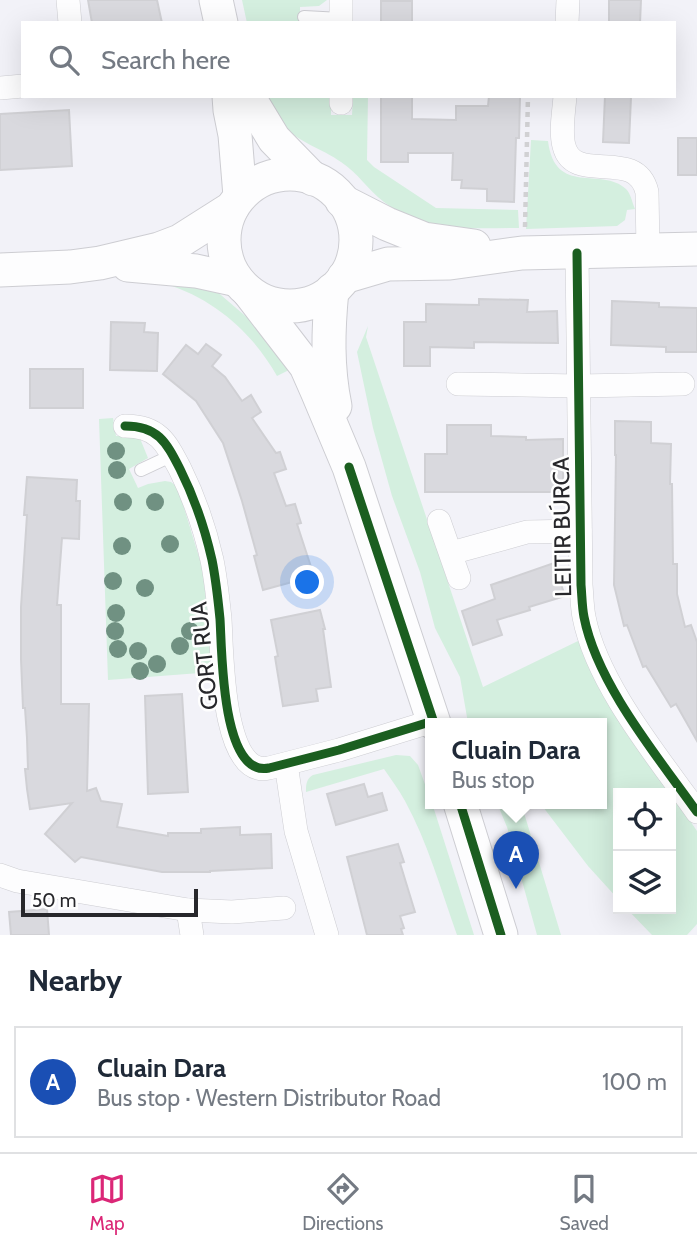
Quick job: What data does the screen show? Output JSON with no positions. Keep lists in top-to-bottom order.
{
  "streets": {
    "street": ["LEITIR BÚRCA", "GORT RUA"]
  },
  "scale_bar": "50 m",
  "page": {
    "search": "Search here",
    "popup": ["Cluain Dara", "Bus stop"],
    "pins": "A",
    "scale": "50 m",
    "heading": "Nearby",
    "list": [
      {
        "mark": "A",
        "name": "Cluain Dara",
        "note": "Bus stop · Western Distributor Road",
        "value": "100 m"
      }
    ],
    "nav": ["Map", "Directions", "Saved"]
  }
}
